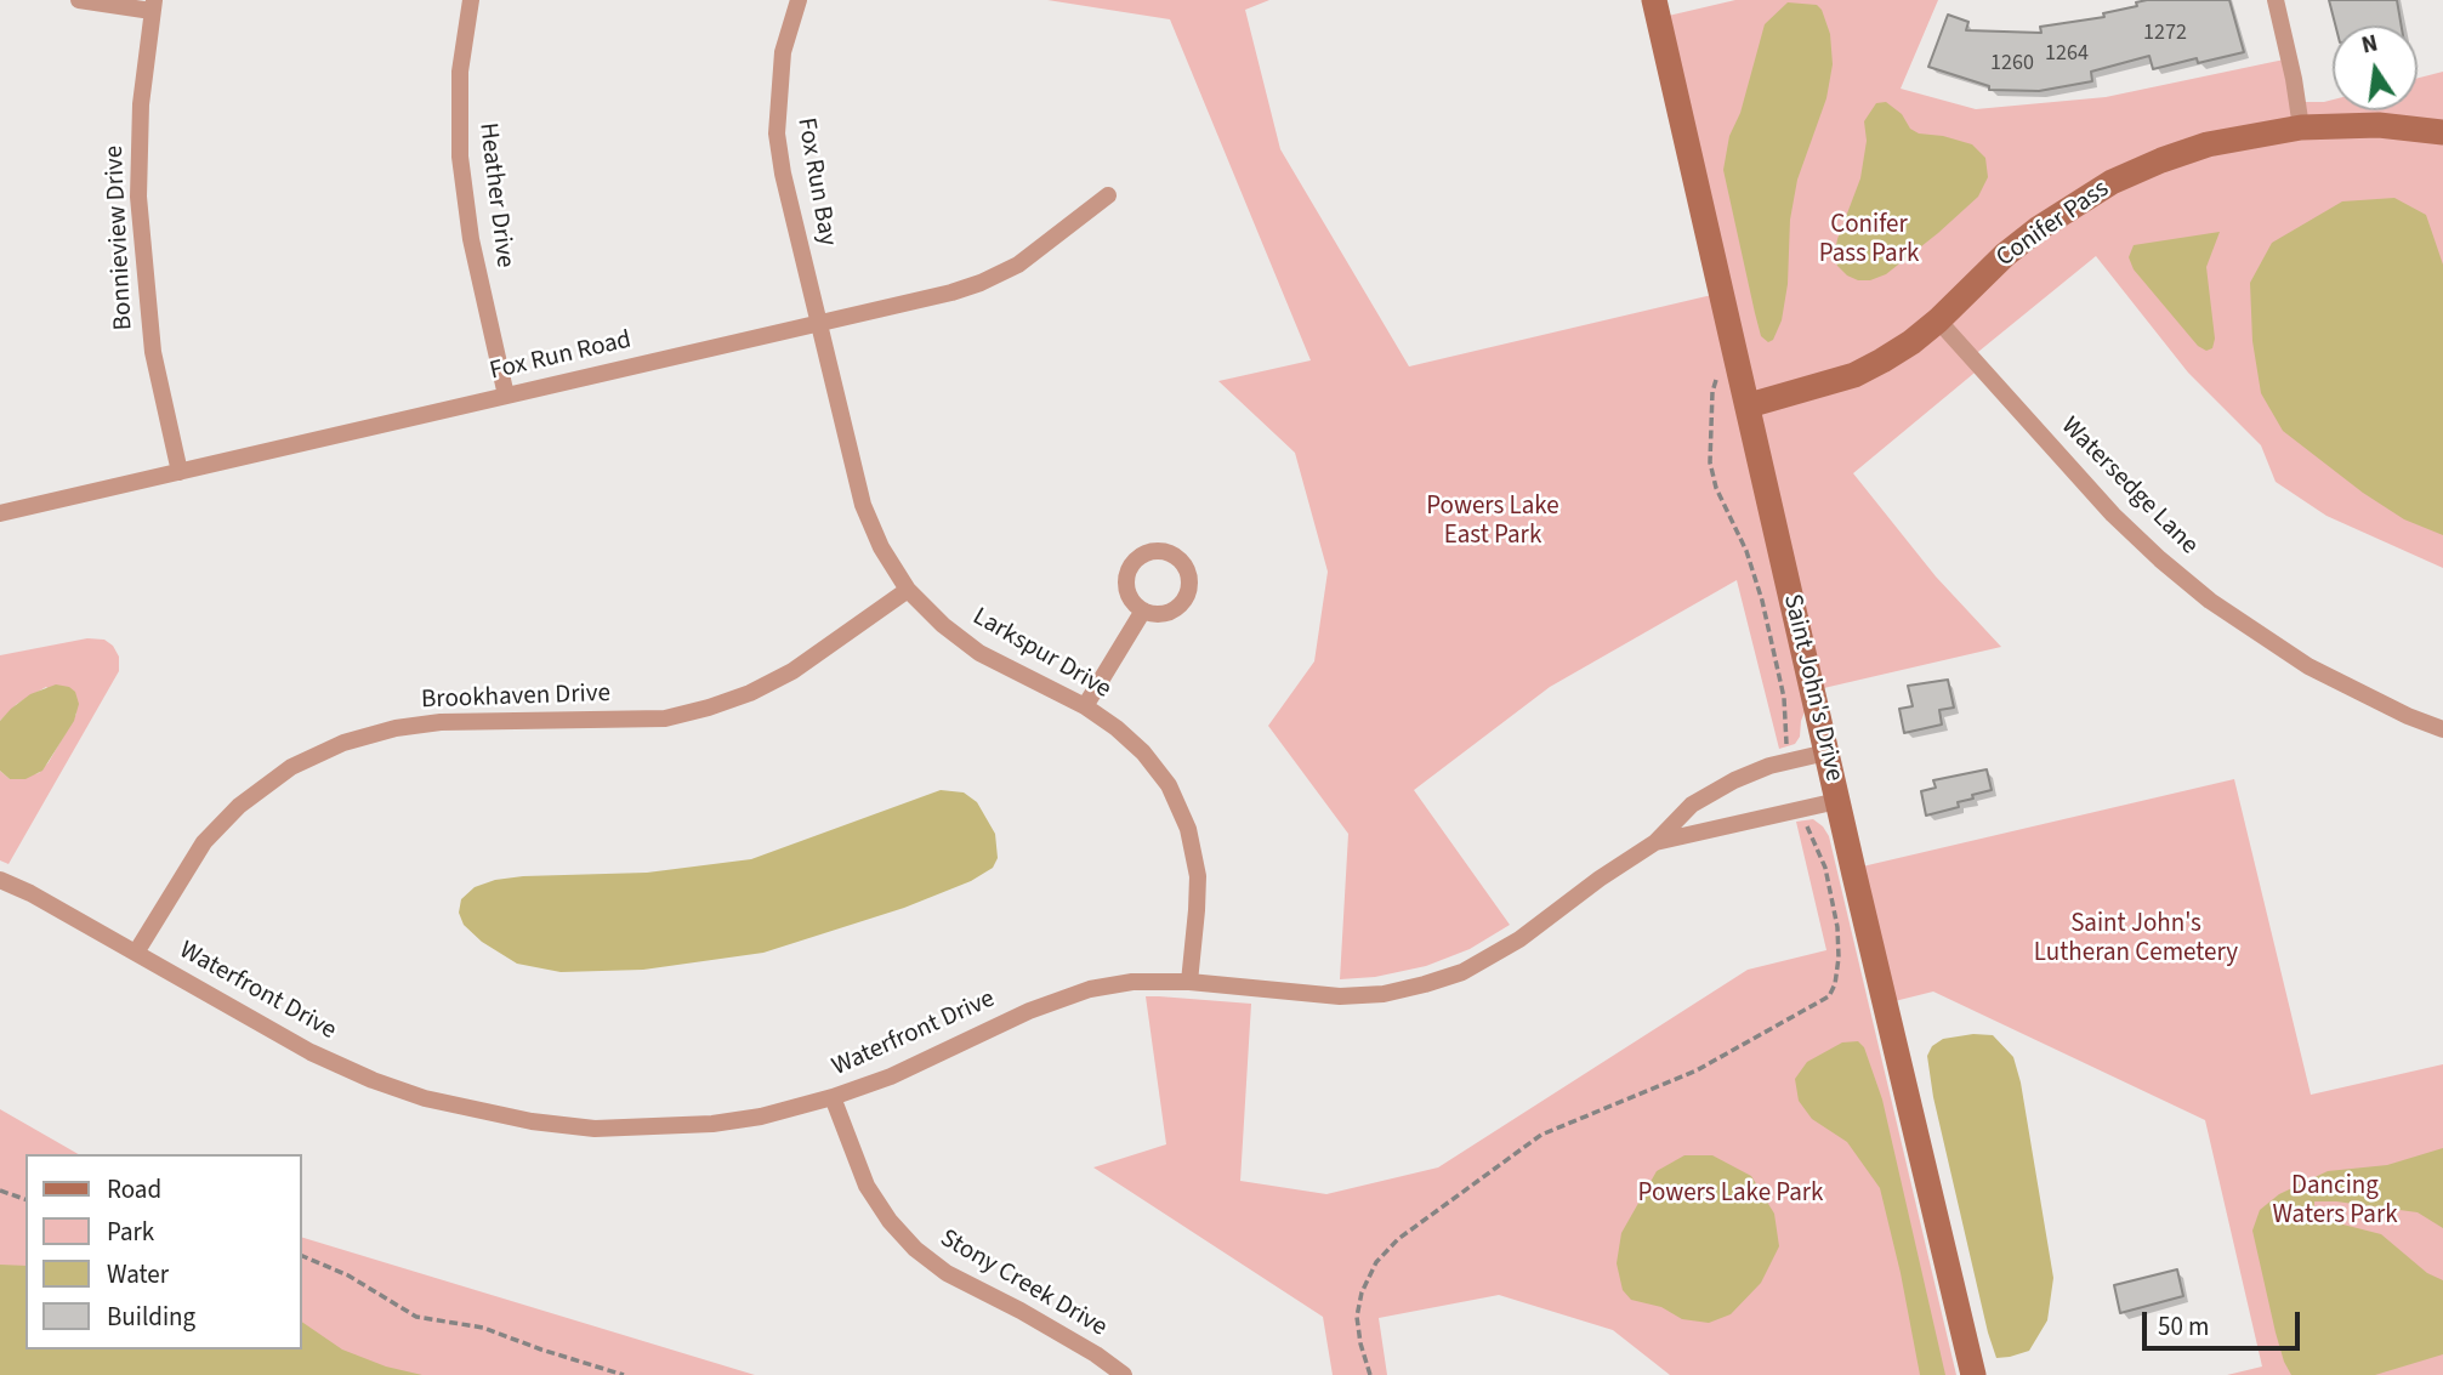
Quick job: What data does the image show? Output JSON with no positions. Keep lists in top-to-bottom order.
{
  "streets": {
    "street": [
      "Fox Run Bay",
      "Heather Drive",
      "Conifer Pass",
      "Bonnieview Drive",
      "Fox Run Road",
      "Watersedge Lane",
      "Larkspur Drive",
      "Saint John's Drive",
      "Brookhaven Drive",
      "Waterfront Drive",
      "Stony Creek Drive"
    ]
  },
  "crossings": [
    ["Fox Run Bay", "Fox Run Road"],
    ["Fox Run Bay", "Larkspur Drive"],
    ["Heather Drive", "Fox Run Road"],
    ["Conifer Pass", "Watersedge Lane"],
    ["Conifer Pass", "Saint John's Drive"],
    ["Bonnieview Drive", "Fox Run Road"],
    ["Fox Run Road", "Larkspur Drive"],
    ["Larkspur Drive", "Brookhaven Drive"],
    ["Larkspur Drive", "Waterfront Drive"],
    ["Saint John's Drive", "Waterfront Drive"],
    ["Brookhaven Drive", "Waterfront Drive"],
    ["Waterfront Drive", "Stony Creek Drive"]
  ],
  "parks": [
    "Conifer Pass Park",
    "Powers Lake East Park",
    "Saint John's Lutheran Cemetery",
    "Dancing Waters Park",
    "Powers Lake Park"
  ],
  "house_numbers": ["1272", "1264", "1260"],
  "legend": [
    "Road",
    "Park",
    "Water",
    "Building"
  ],
  "scale_bar": "50 m",
  "north": "top"
}
